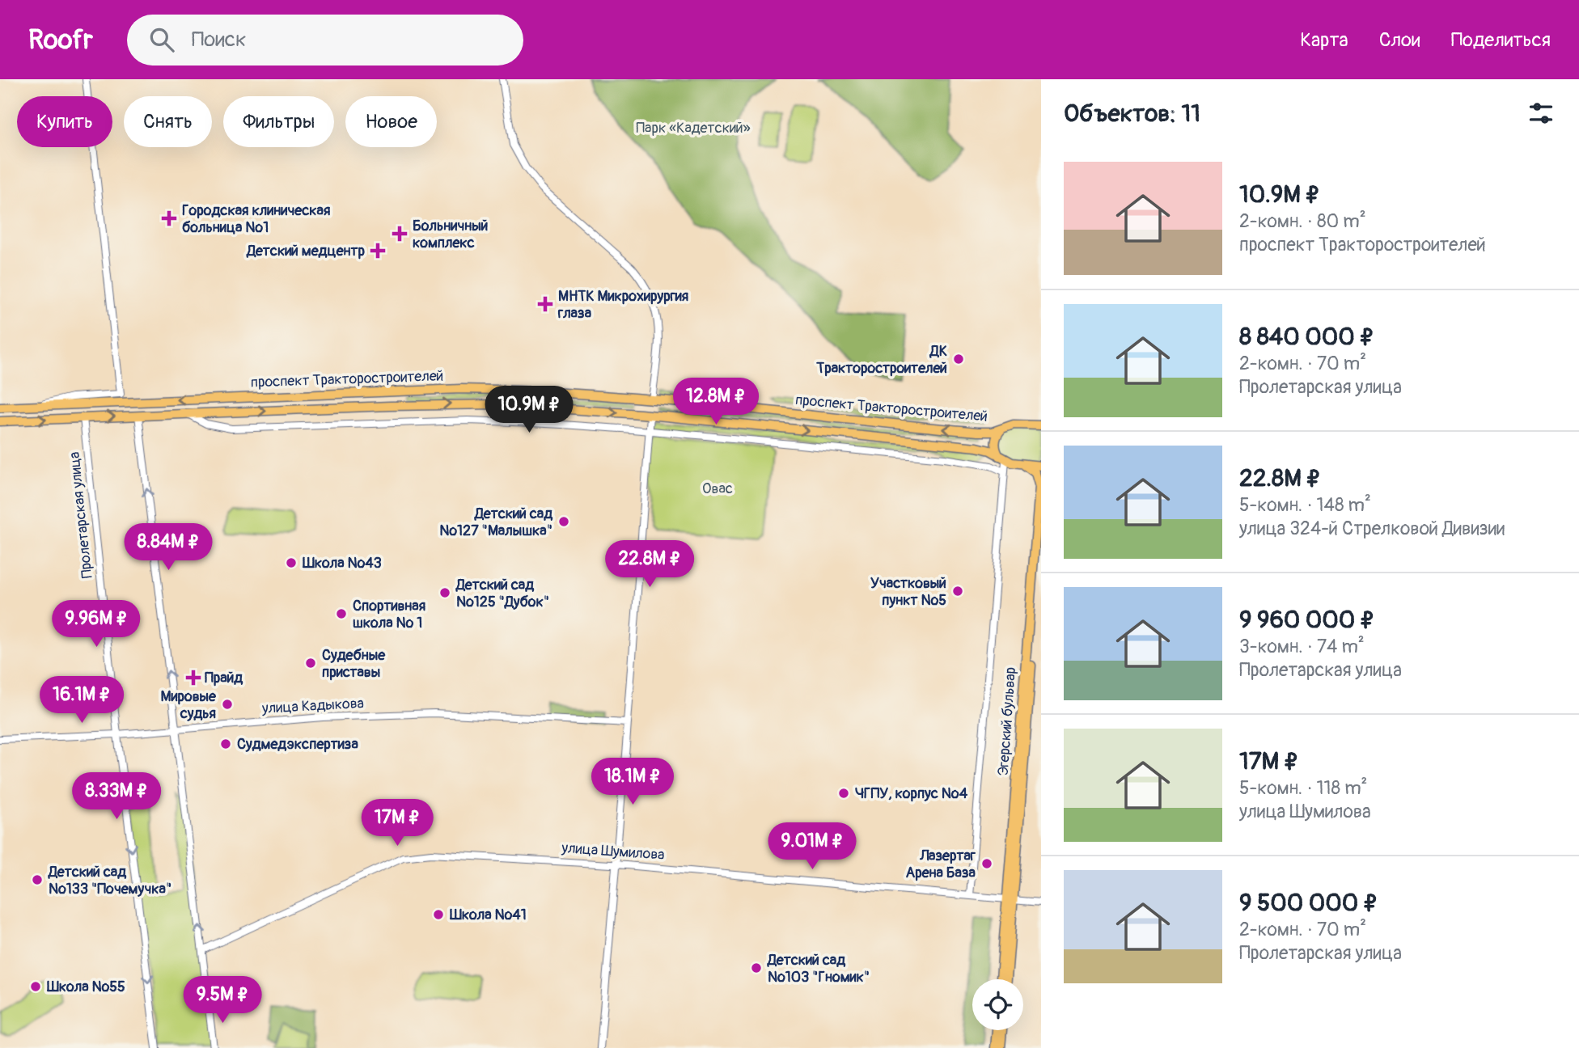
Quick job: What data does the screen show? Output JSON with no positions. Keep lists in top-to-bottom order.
{
  "streets": {
    "main road": ["проспект Тракторостроителей", "Эгерский бульвар"],
    "street": ["Пролетарская улица", "улица Кадыкова", "улица Шумилова"]
  },
  "crossings": [
    ["проспект Тракторостроителей", "Пролетарская улица"],
    ["проспект Тракторостроителей", "Эгерский бульвар"],
    ["Пролетарская улица", "улица Кадыкова"],
    ["Эгерский бульвар", "улица Шумилова"]
  ],
  "one_way": ["Пролетарская улица"],
  "parks": ["Парк «Кадетский»", "Овас"],
  "places": {
    "health": [
      "Городская клиническая больница №1",
      "Больничный комплекс",
      "Детский медцентр",
      "МНТК Микрохирургия глаза",
      "Прайд"
    ],
    "other": [
      "ДК Тракторостроителей",
      "Детский сад №127 \"Малышка\"",
      "Школа №43",
      "Участковый пункт №5",
      "Детский сад №125 \"Дубок\"",
      "Спортивная школа № 1",
      "Судебные приставы",
      "Мировые судья",
      "Судмедэкспертиза",
      "ЧГПУ, корпус №4",
      "Лазертаг Арена База",
      "Детский сад №133 \"Почемучка\"",
      "Школа №41",
      "Детский сад №103 \"Гномик\"",
      "Школа №55"
    ]
  },
  "page": {
    "header": "Roofr",
    "search": "Поиск",
    "nav": ["Карта", "Слои", "Поделиться"],
    "heading": "Объектов: 11",
    "chip": [
      "Купить",
      "Снять",
      "Фильтры",
      "Новое"
    ],
    "list": [
      {
        "name": "10.9M ₽",
        "note": "2-комн. · 80 m² · проспект Тракторостроителей"
      },
      {
        "name": "8 840 000 ₽",
        "note": "2-комн. · 70 m² · Пролетарская улица"
      },
      {
        "name": "22.8M ₽",
        "note": "5-комн. · 148 m² · улица 324-й Стрелковой Дивизии"
      },
      {
        "name": "9 960 000 ₽",
        "note": "3-комн. · 74 m² · Пролетарская улица"
      },
      {
        "name": "17M ₽",
        "note": "5-комн. · 118 m² · улица Шумилова"
      },
      {
        "name": "9 500 000 ₽",
        "note": "2-комн. · 70 m² · Пролетарская улица"
      }
    ],
    "price": [
      "12.8M ₽",
      "10.9M ₽",
      "8.84M ₽",
      "22.8M ₽",
      "9.96M ₽",
      "16.1M ₽",
      "18.1M ₽",
      "8.33M ₽",
      "17M ₽",
      "9.01M ₽",
      "9.5M ₽"
    ]
  }
}
